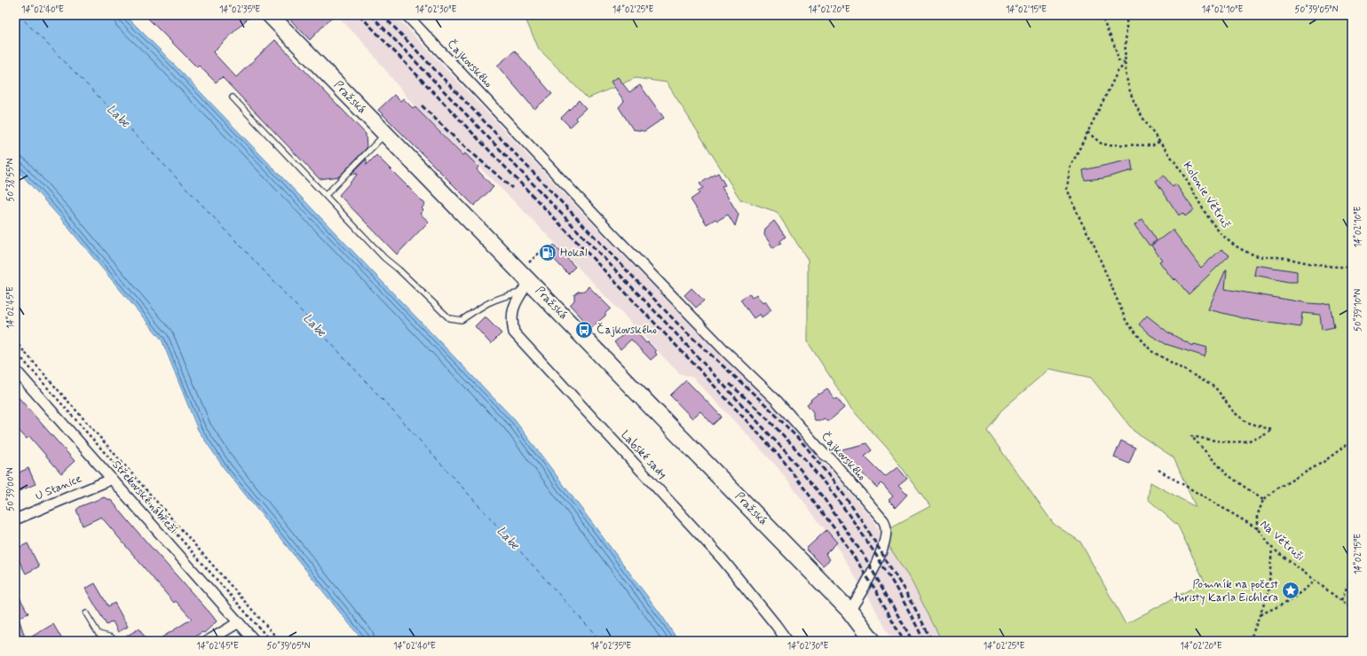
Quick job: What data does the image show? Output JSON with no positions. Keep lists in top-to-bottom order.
{
  "streets": {
    "main road": ["Pražská"],
    "street": [
      "Čajkovského",
      "Labské sady",
      "U Stanice",
      "Střekovské nábřeží"
    ],
    "path": ["Kolonie Větruš", "Na Větruši"]
  },
  "crossings": [
    ["Čajkovského", "Pražská"],
    ["Pražská", "Labské sady"],
    ["U Stanice", "Střekovské nábřeží"]
  ],
  "water": ["Labe"],
  "places": {
    "fuel station": ["Hokal"],
    "bus stop": ["Čajkovského"],
    "place": ["Pomník na počest turisty Karla Eichlera"]
  },
  "coordinates": [
    "14°02'40\"E",
    "14°02'35\"E",
    "14°02'30\"E",
    "14°02'25\"E",
    "14°02'20\"E",
    "14°02'15\"E",
    "14°02'10\"E",
    "50°39'05\"N",
    "50°38'55\"N",
    "14°02'45\"E",
    "50°39'10\"N",
    "50°39'00\"N"
  ]
}
